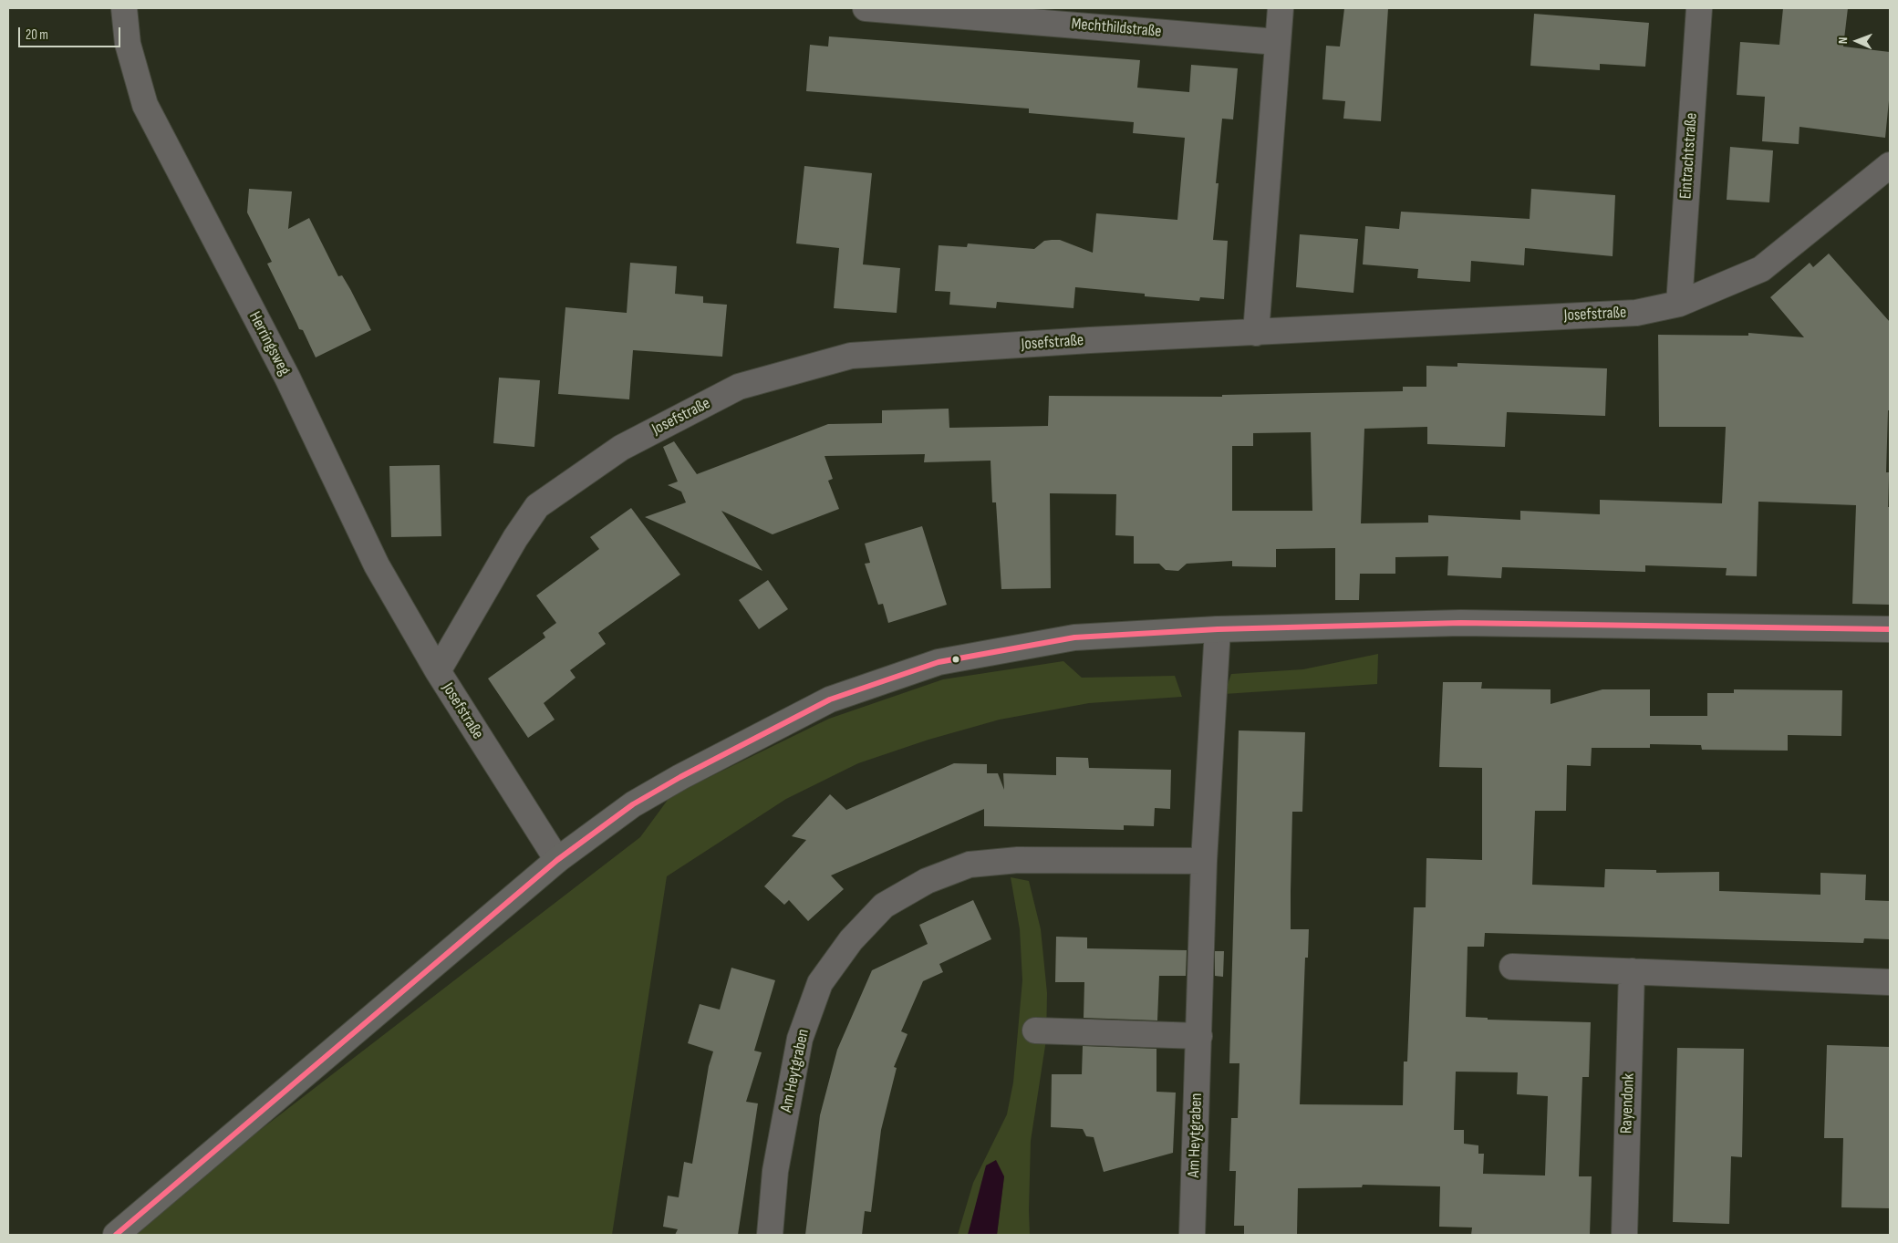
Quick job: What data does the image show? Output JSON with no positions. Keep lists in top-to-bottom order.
{
  "streets": {
    "street": [
      "Mechthildstraße",
      "Eintrachtstraße",
      "Josefstraße",
      "Herringsweg",
      "Am Heytgraben",
      "Rayendonk"
    ]
  },
  "crossings": [
    ["Eintrachtstraße", "Josefstraße"],
    ["Josefstraße", "Herringsweg"]
  ],
  "scale_bar": "20 m",
  "north": "left"
}
